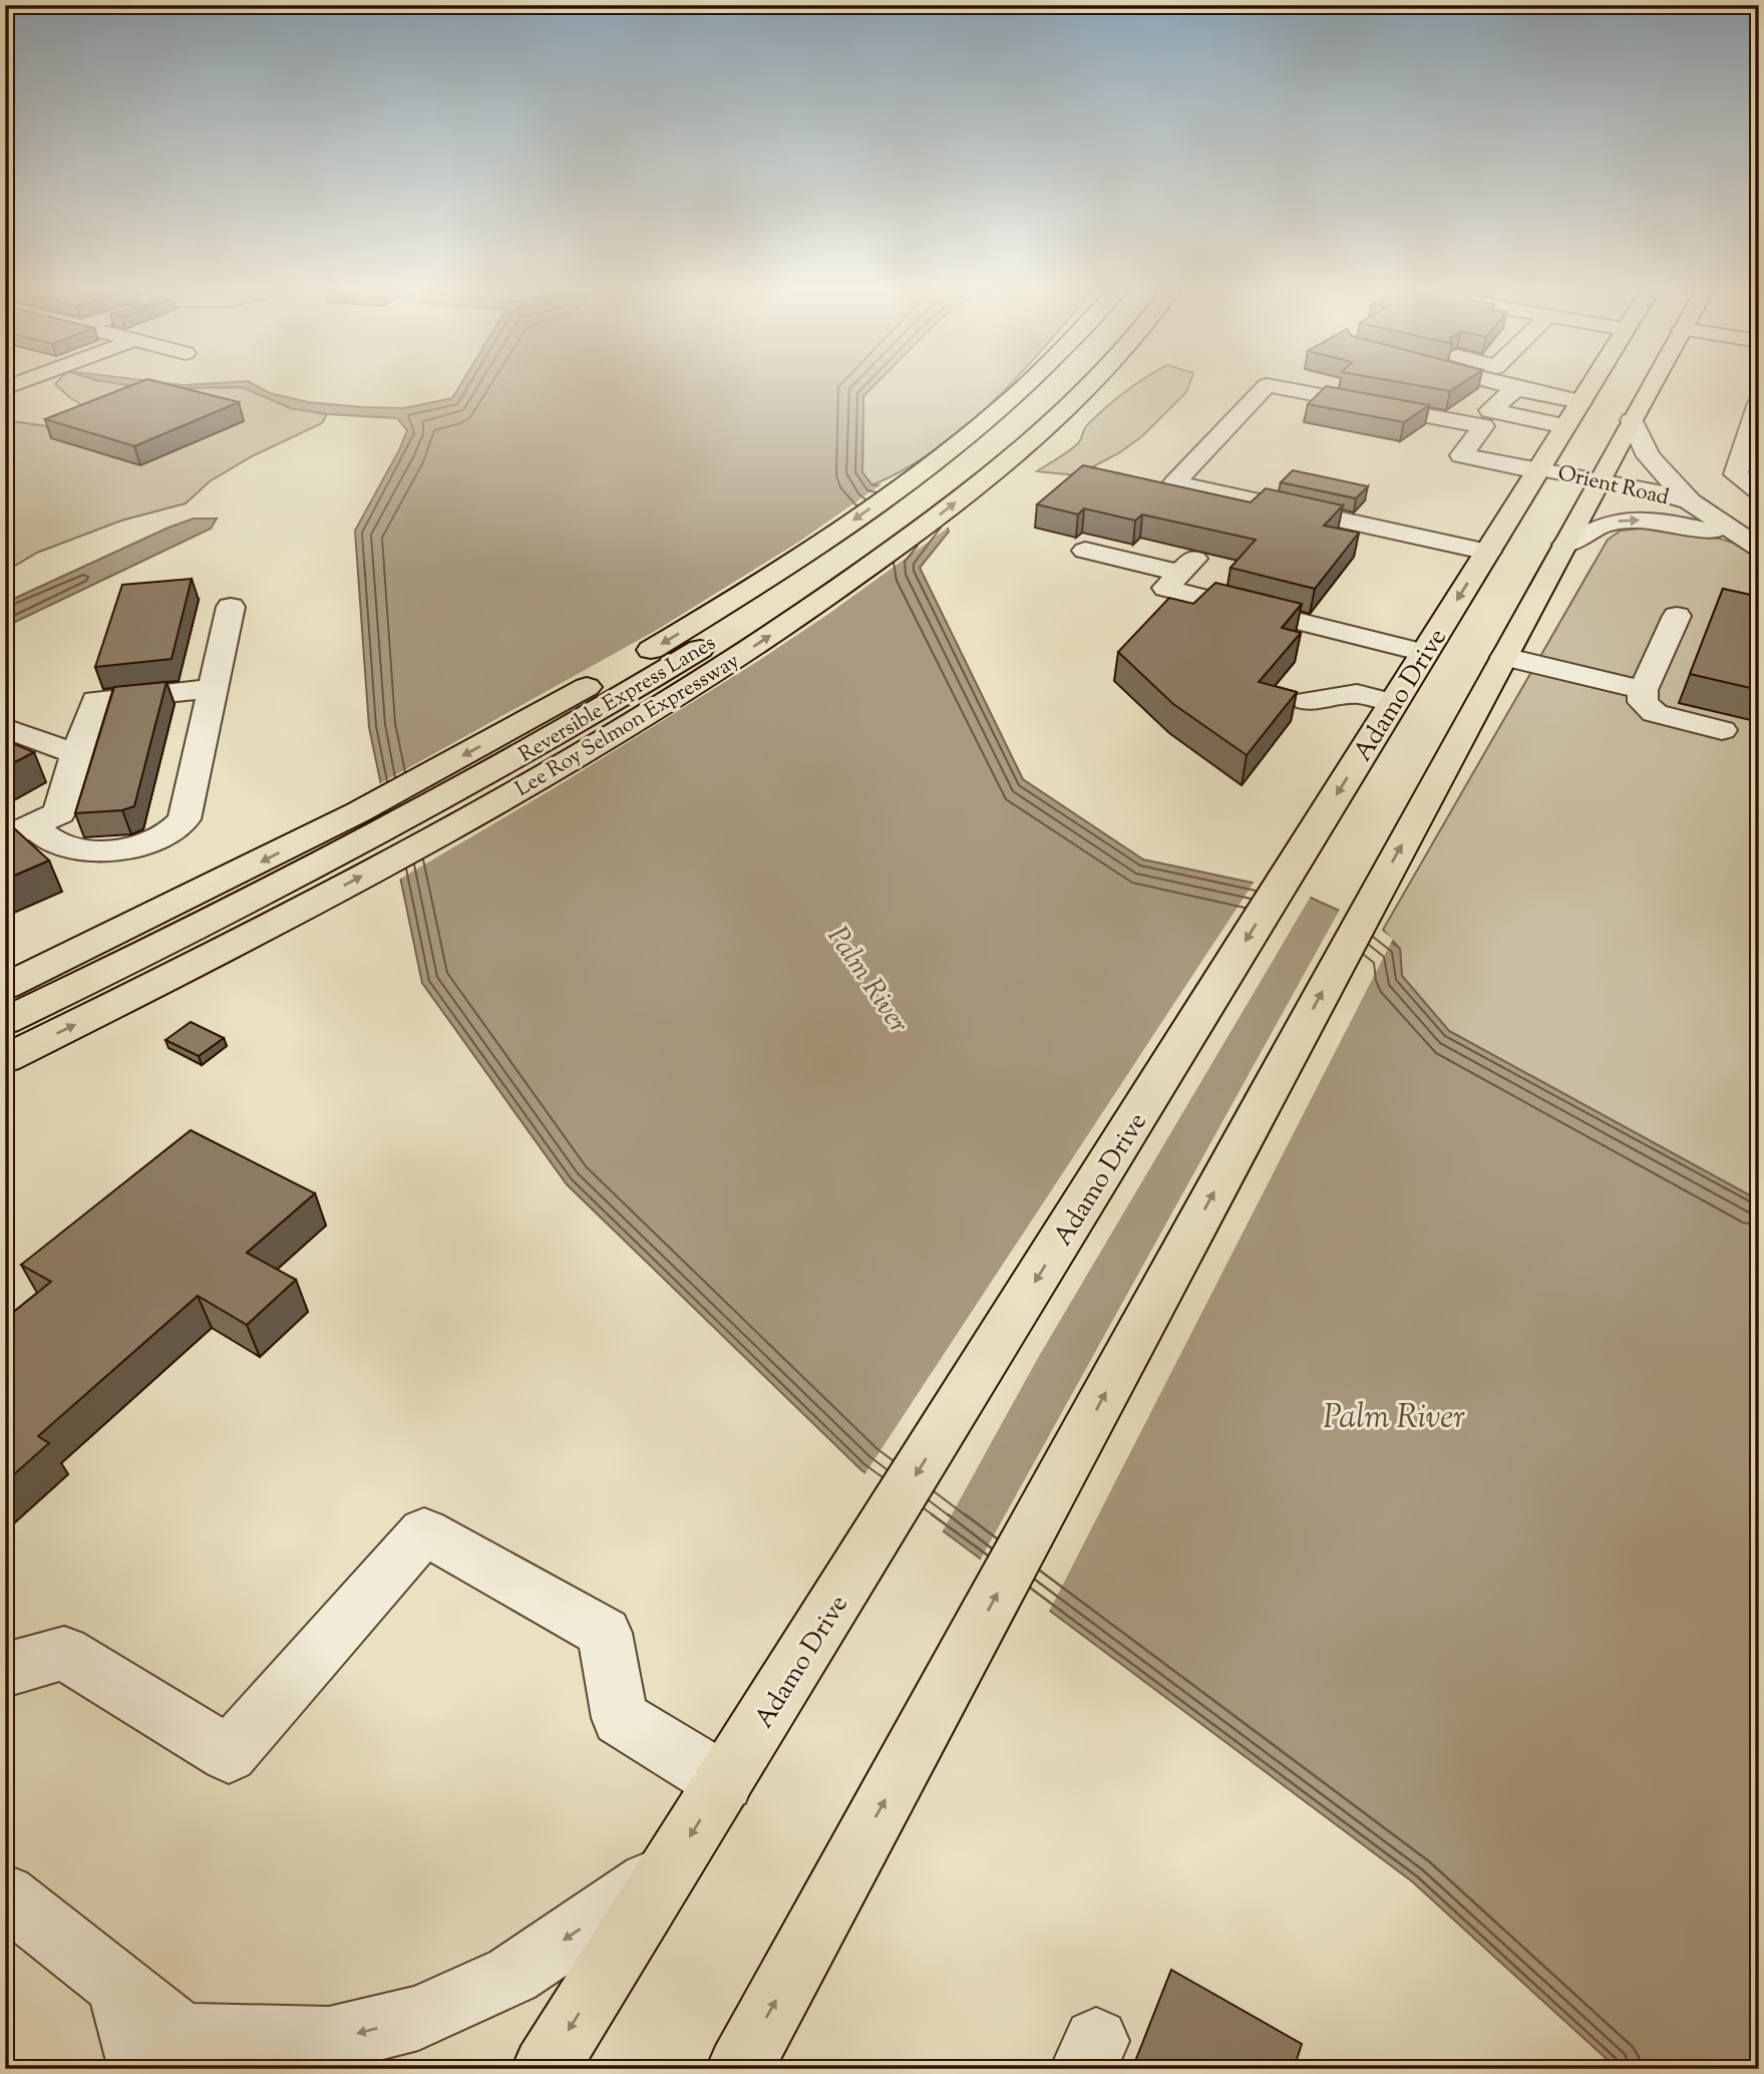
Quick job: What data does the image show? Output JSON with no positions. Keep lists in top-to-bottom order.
{
  "streets": {
    "main road": ["Adamo Drive", "Reversible Express Lanes", "Lee Roy Selmon Expressway"],
    "street": ["Orient Road"]
  },
  "crossings": [
    ["Orient Road", "Adamo Drive"]
  ],
  "water": ["Palm River"]
}
